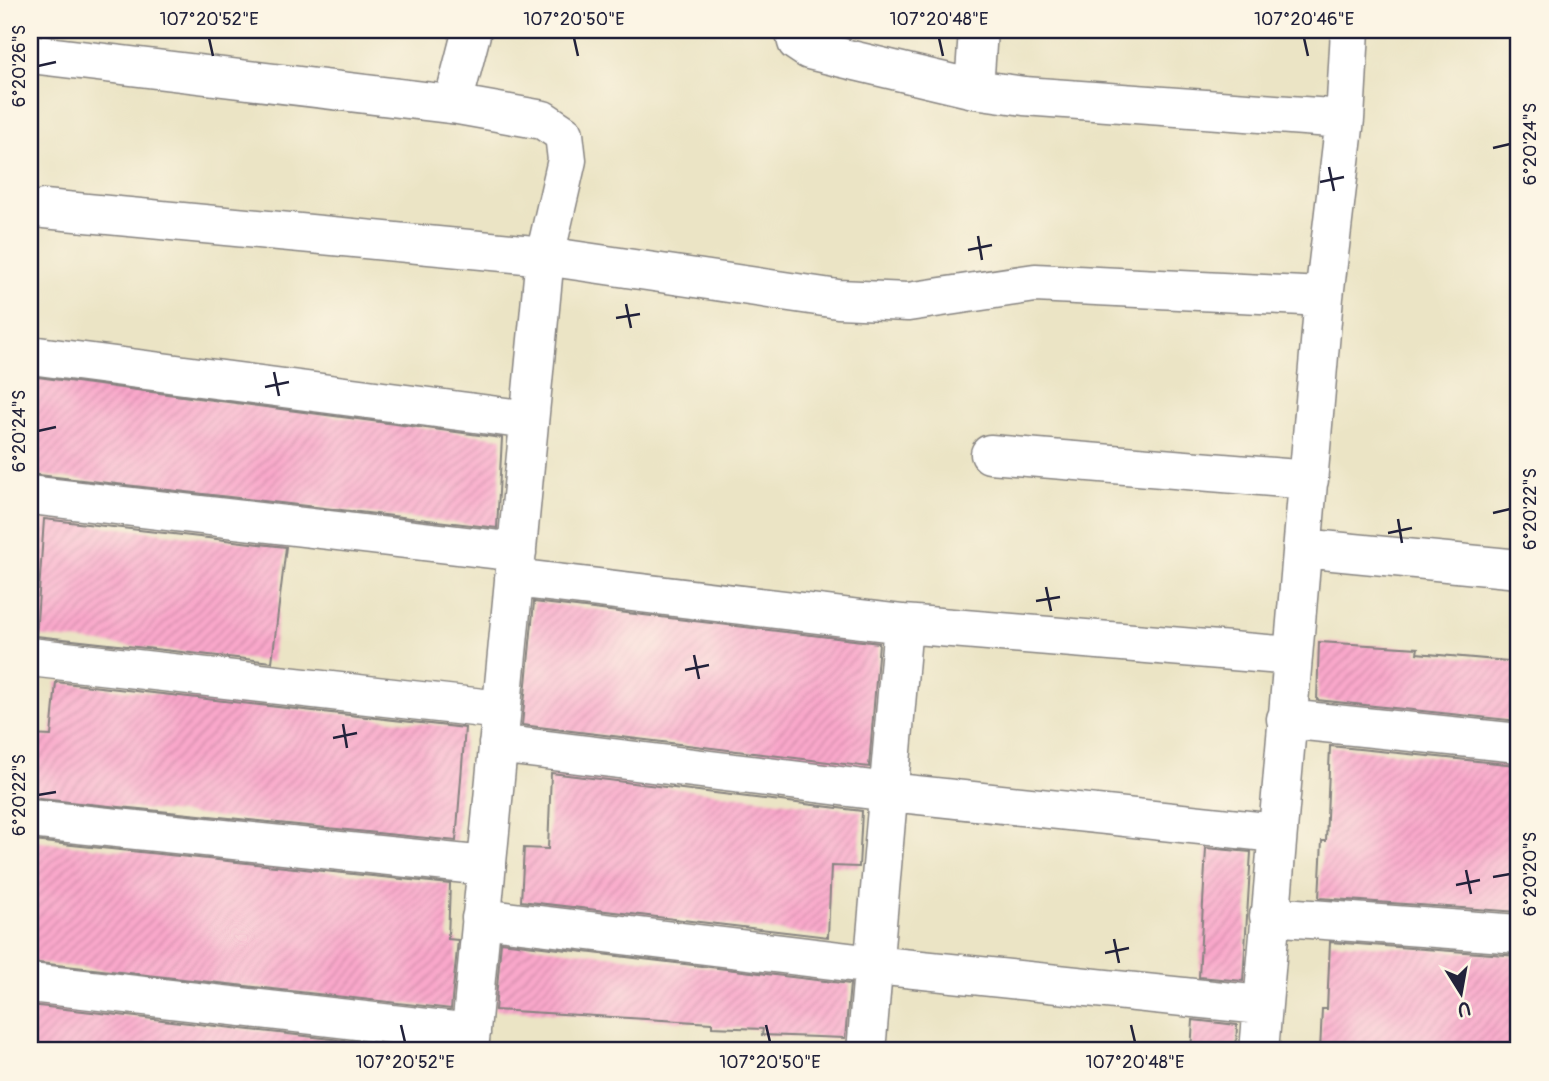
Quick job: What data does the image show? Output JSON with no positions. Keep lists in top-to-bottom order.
{
  "north": "bottom",
  "coordinates": [
    "107°20'52\"E",
    "107°20'50\"E",
    "107°20'48\"E",
    "107°20'46\"E",
    "6°20'26\"S",
    "6°20'24\"S",
    "6°20'22\"S",
    "6°20'20\"S"
  ]
}
